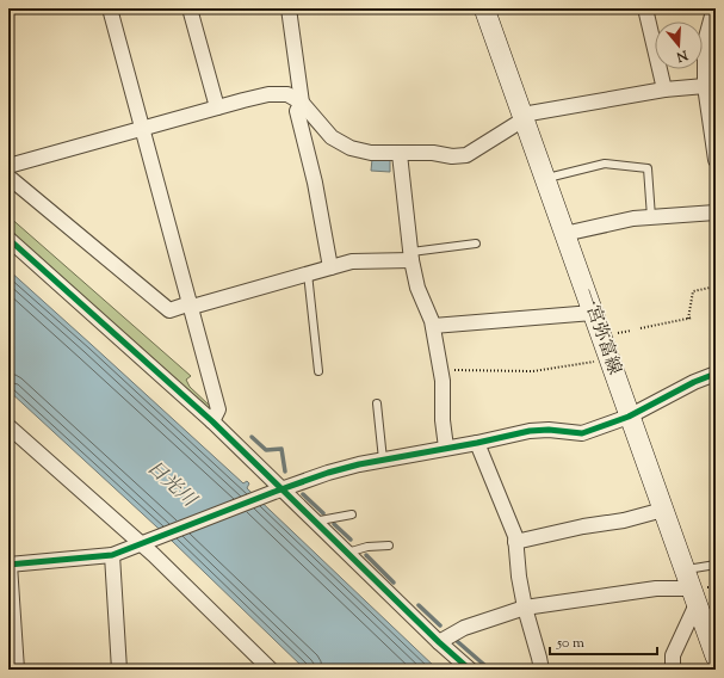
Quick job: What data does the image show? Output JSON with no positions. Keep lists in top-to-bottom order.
{
  "streets": {
    "main road": ["一宮弥富線"]
  },
  "water": ["日光川"],
  "scale_bar": "50 m",
  "north": "bottom"
}
